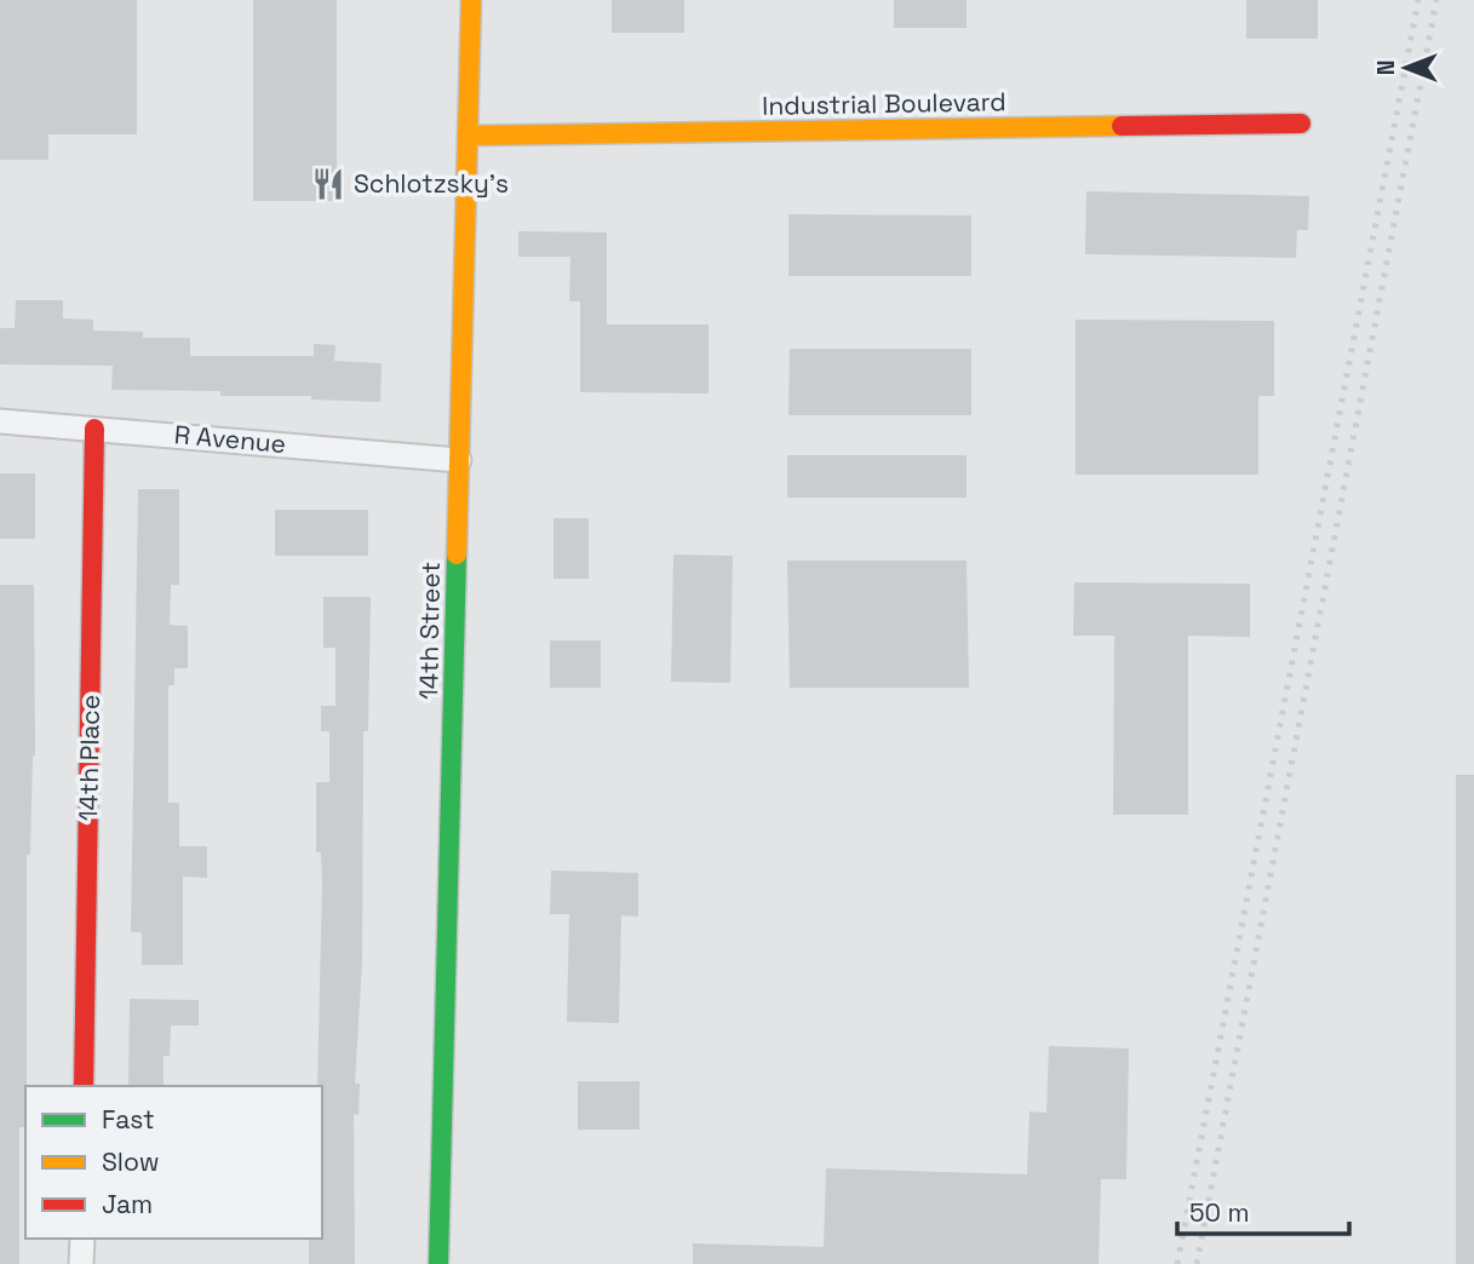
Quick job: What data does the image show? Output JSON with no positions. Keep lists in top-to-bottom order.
{
  "streets": {
    "street": [
      "Industrial Boulevard",
      "R Avenue",
      "14th Street",
      "14th Place"
    ]
  },
  "crossings": [
    ["Industrial Boulevard", "14th Street"],
    ["R Avenue", "14th Street"],
    ["R Avenue", "14th Place"]
  ],
  "places": {
    "restaurant": ["Schlotzsky's"]
  },
  "legend": ["Fast", "Slow", "Jam"],
  "scale_bar": "50 m",
  "north": "left"
}
